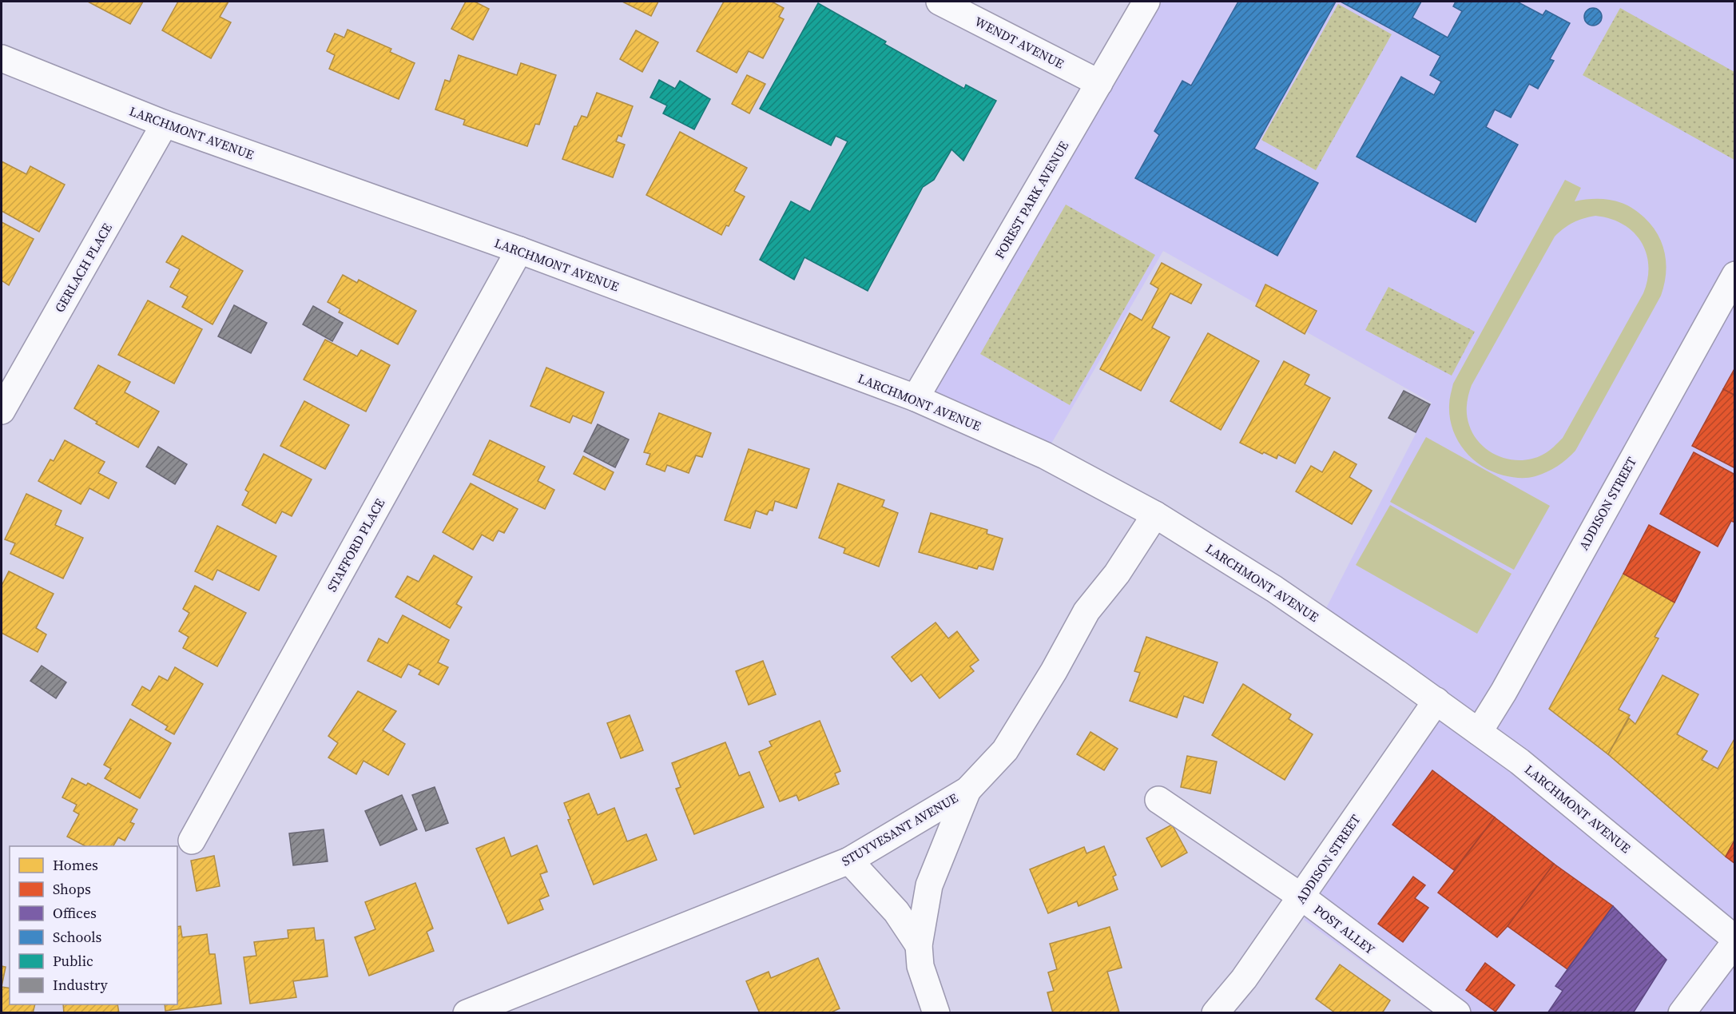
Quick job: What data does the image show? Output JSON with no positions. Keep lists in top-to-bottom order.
{
  "streets": {
    "street": [
      "WENDT AVENUE",
      "LARCHMONT AVENUE",
      "FOREST PARK AVENUE",
      "GERLACH PLACE",
      "ADDISON STREET",
      "STAFFORD PLACE",
      "STUYVESANT AVENUE",
      "POST ALLEY"
    ]
  },
  "crossings": [
    ["WENDT AVENUE", "FOREST PARK AVENUE"],
    ["LARCHMONT AVENUE", "FOREST PARK AVENUE"],
    ["LARCHMONT AVENUE", "GERLACH PLACE"],
    ["LARCHMONT AVENUE", "ADDISON STREET"],
    ["LARCHMONT AVENUE", "STAFFORD PLACE"],
    ["LARCHMONT AVENUE", "STUYVESANT AVENUE"],
    ["ADDISON STREET", "POST ALLEY"]
  ],
  "legend": [
    "Homes",
    "Shops",
    "Offices",
    "Schools",
    "Public",
    "Industry"
  ]
}
